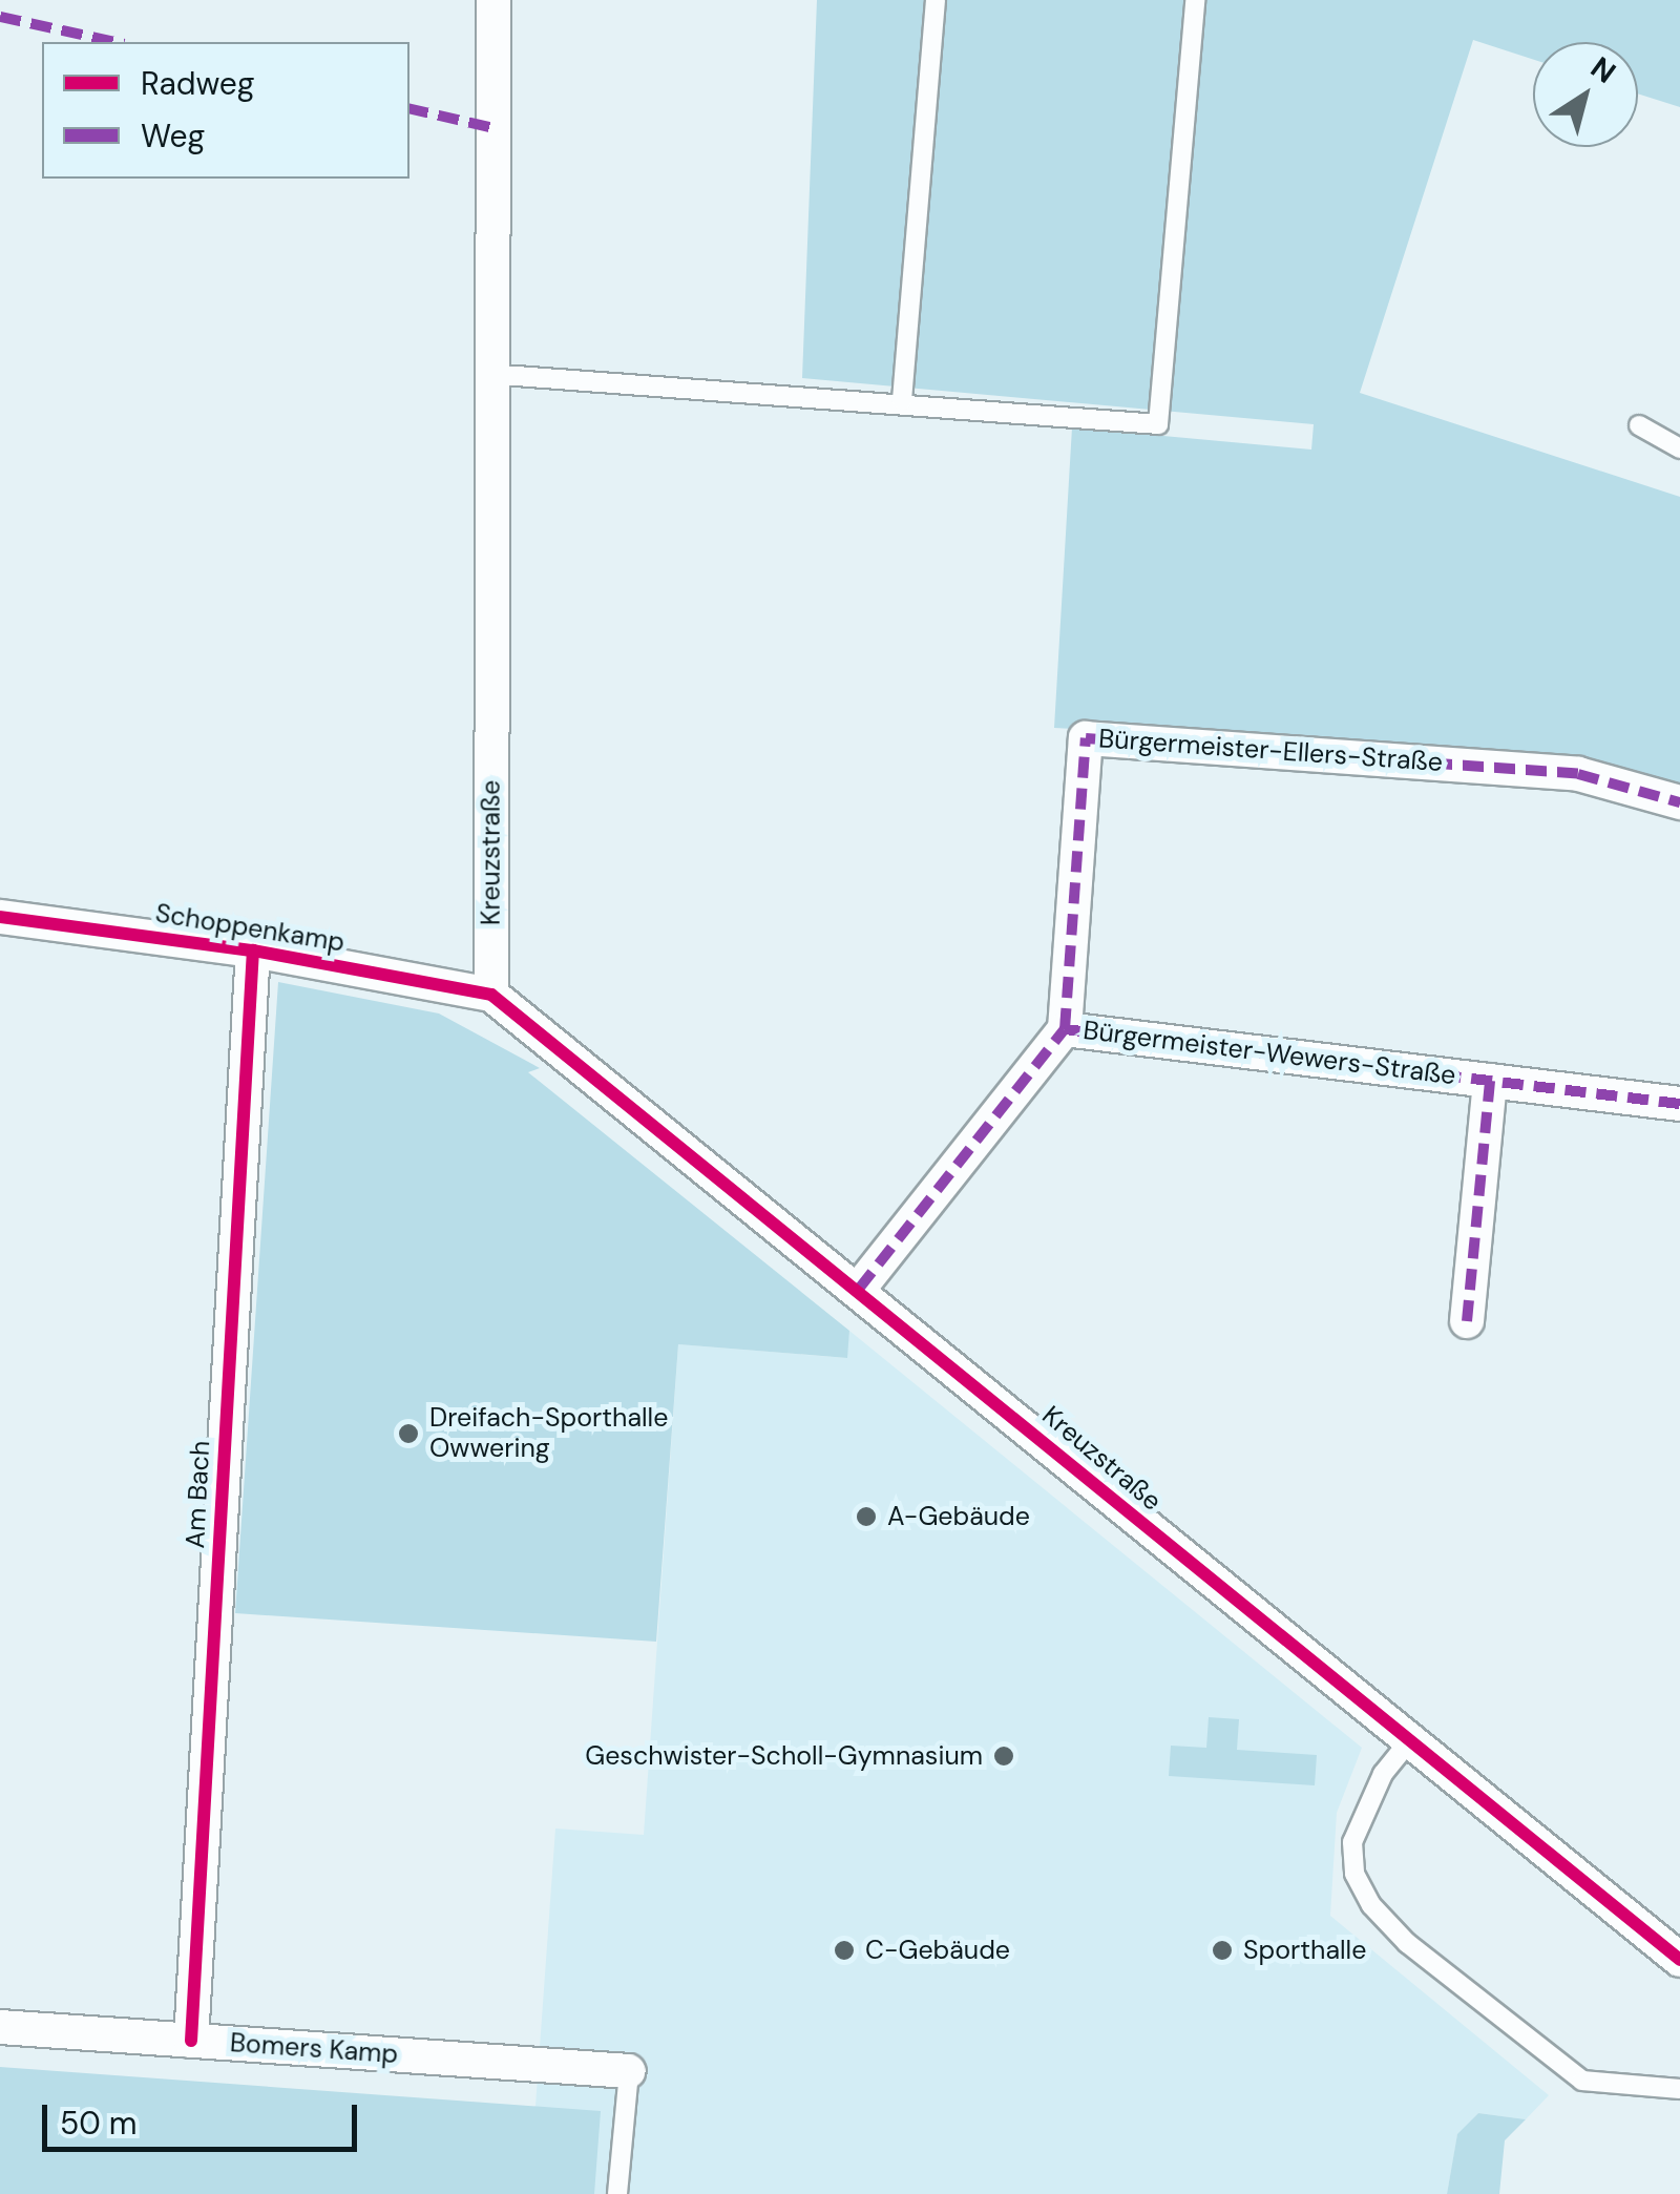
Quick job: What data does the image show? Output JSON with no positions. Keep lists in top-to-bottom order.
{
  "streets": {
    "street": [
      "Bürgermeister-Ellers-Straße",
      "Kreuzstraße",
      "Schoppenkamp",
      "Bürgermeister-Wewers-Straße",
      "Am Bach",
      "Bomers Kamp"
    ]
  },
  "crossings": [
    ["Bürgermeister-Ellers-Straße", "Bürgermeister-Wewers-Straße"],
    ["Kreuzstraße", "Schoppenkamp"],
    ["Kreuzstraße", "Bürgermeister-Wewers-Straße"],
    ["Schoppenkamp", "Am Bach"],
    ["Am Bach", "Bomers Kamp"]
  ],
  "places": [
    "Dreifach-Sporthalle Owwering",
    "A-Gebäude",
    "Geschwister-Scholl-Gymnasium",
    "C-Gebäude",
    "Sporthalle"
  ],
  "legend": ["Radweg", "Weg"],
  "scale_bar": "50 m",
  "north": "top right"
}
